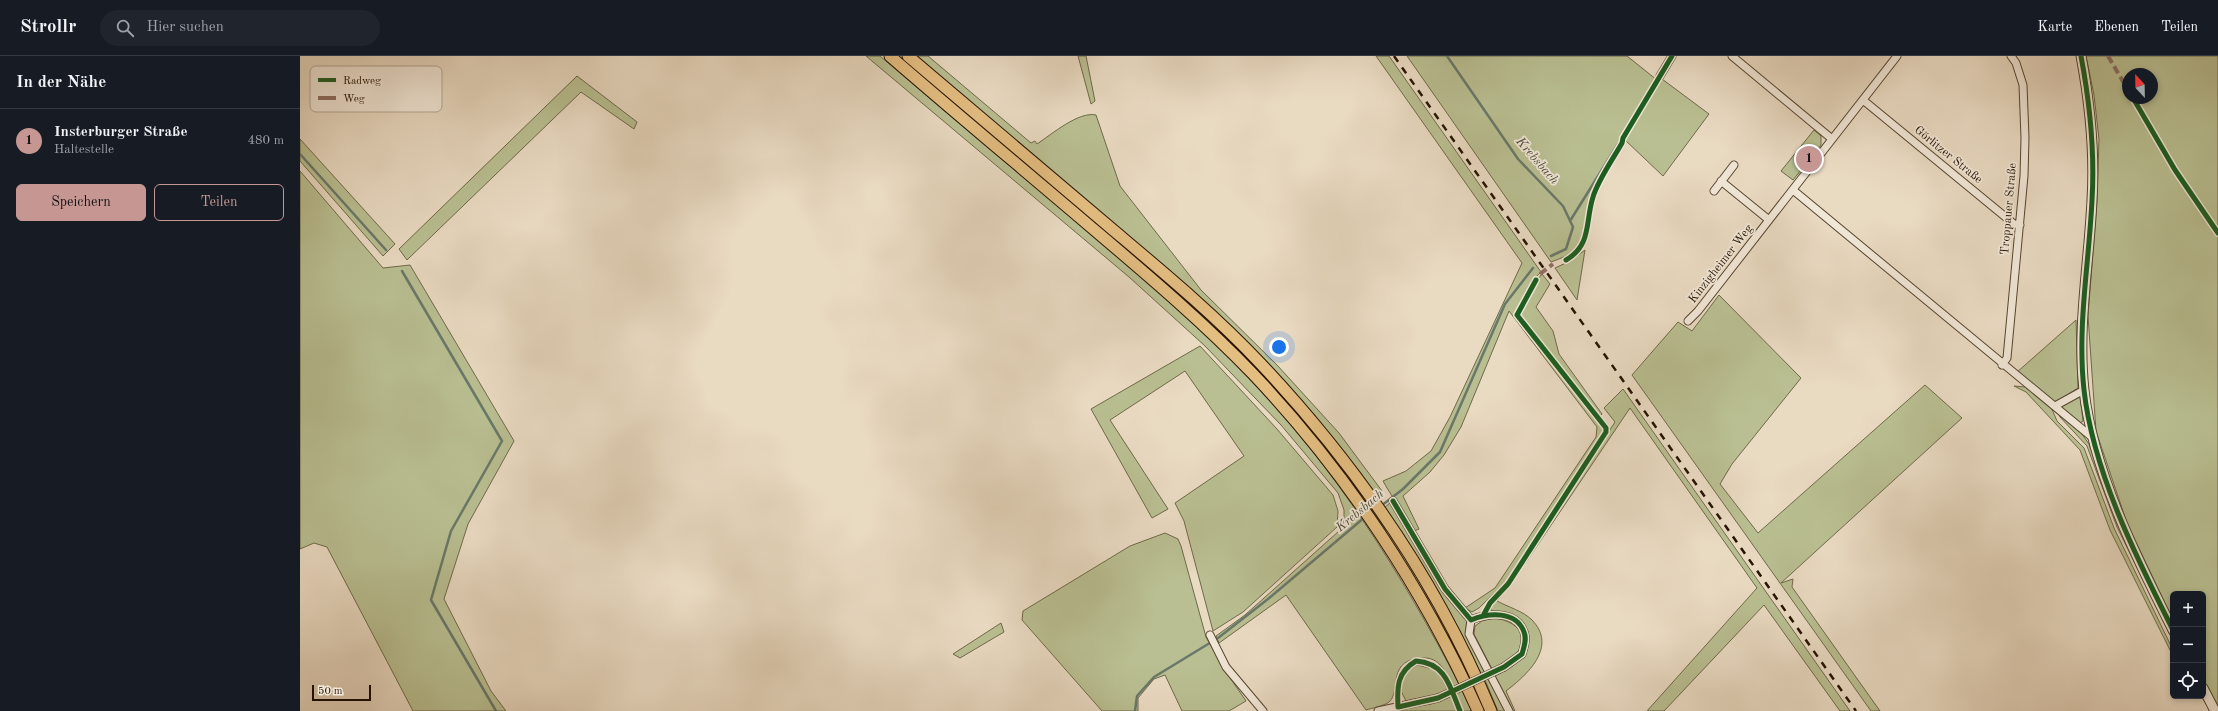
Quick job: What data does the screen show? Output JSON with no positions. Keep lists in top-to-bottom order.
{
  "streets": {
    "street": ["Görlitzer Straße", "Troppauer Straße", "Kinzigheimer Weg"]
  },
  "crossings": [
    ["Görlitzer Straße", "Troppauer Straße"],
    ["Görlitzer Straße", "Kinzigheimer Weg"]
  ],
  "water": ["Krebsbach"],
  "legend": ["Radweg", "Weg"],
  "scale_bar": "50 m",
  "north": "top",
  "page": {
    "header": "Strollr",
    "search": "Hier suchen",
    "nav": ["Karte", "Ebenen", "Teilen"],
    "heading": "In der Nähe",
    "list": [
      {
        "mark": "1",
        "name": "Insterburger Straße",
        "note": "Haltestelle",
        "value": "480 m"
      }
    ],
    "pins": "1",
    "buttons": ["Speichern", "Teilen"],
    "map_buttons": ["+", "−"],
    "scale": "50 m"
  }
}
